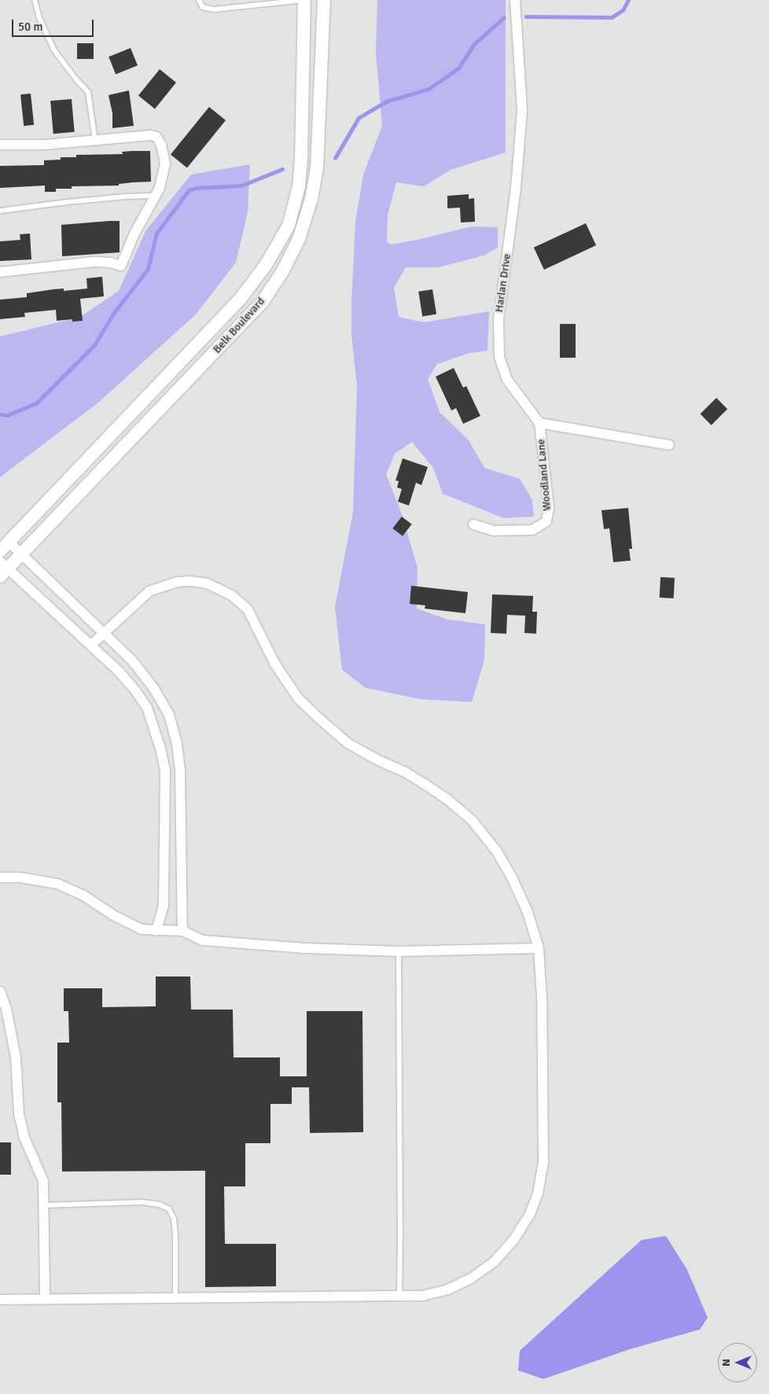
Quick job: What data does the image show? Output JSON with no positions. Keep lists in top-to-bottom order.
{
  "streets": {
    "street": ["Harlan Drive", "Belk Boulevard", "Woodland Lane"]
  },
  "crossings": [
    ["Harlan Drive", "Woodland Lane"]
  ],
  "scale_bar": "50 m",
  "north": "left"
}
